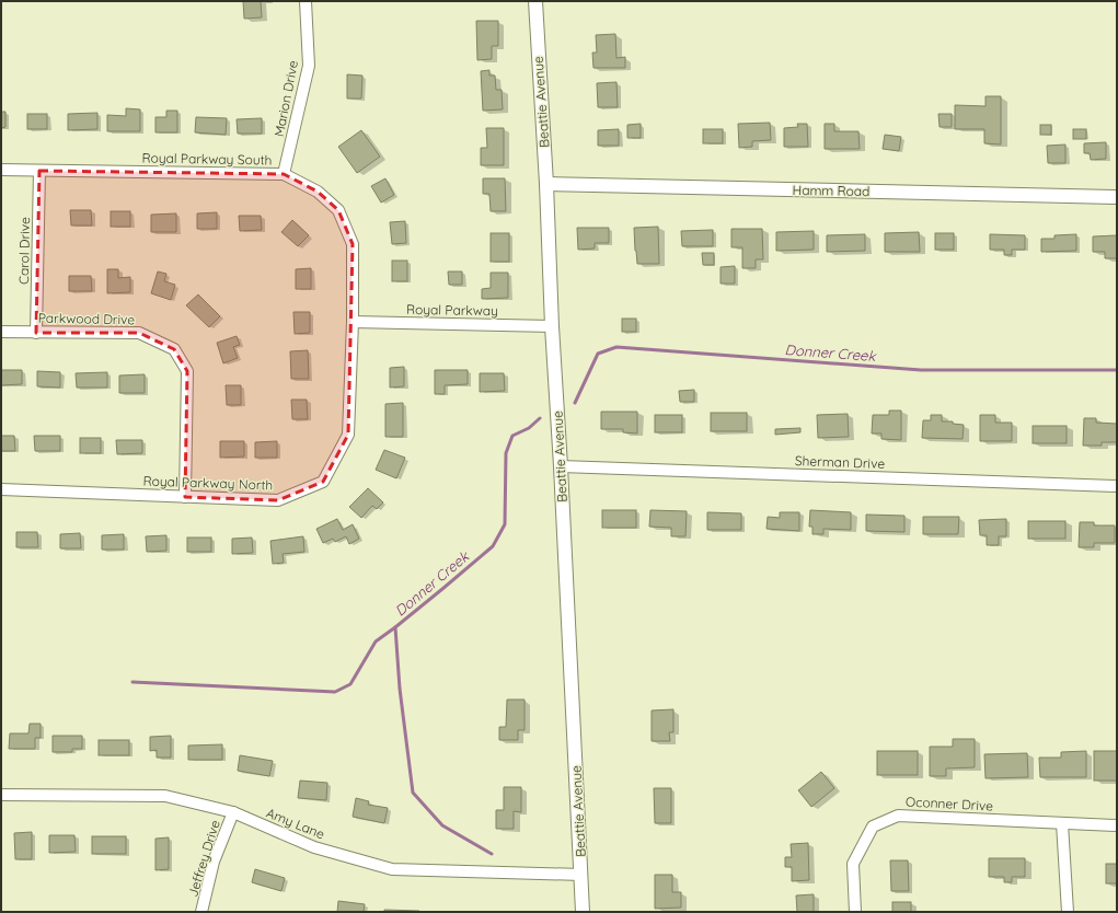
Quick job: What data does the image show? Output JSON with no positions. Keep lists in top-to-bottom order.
{
  "streets": {
    "street": [
      "Marion Drive",
      "Beattie Avenue",
      "Royal Parkway South",
      "Hamm Road",
      "Carol Drive",
      "Royal Parkway",
      "Parkwood Drive",
      "Sherman Drive",
      "Royal Parkway North",
      "Oconner Drive",
      "Amy Lane",
      "Jeffrey Drive"
    ]
  },
  "crossings": [
    ["Marion Drive", "Royal Parkway South"],
    ["Beattie Avenue", "Hamm Road"],
    ["Beattie Avenue", "Royal Parkway"],
    ["Beattie Avenue", "Sherman Drive"],
    ["Beattie Avenue", "Amy Lane"],
    ["Royal Parkway South", "Carol Drive"],
    ["Royal Parkway South", "Royal Parkway"],
    ["Royal Parkway South", "Royal Parkway North"],
    ["Carol Drive", "Parkwood Drive"],
    ["Royal Parkway", "Royal Parkway North"],
    ["Parkwood Drive", "Royal Parkway North"],
    ["Amy Lane", "Jeffrey Drive"]
  ],
  "water": ["Donner Creek"]
}
